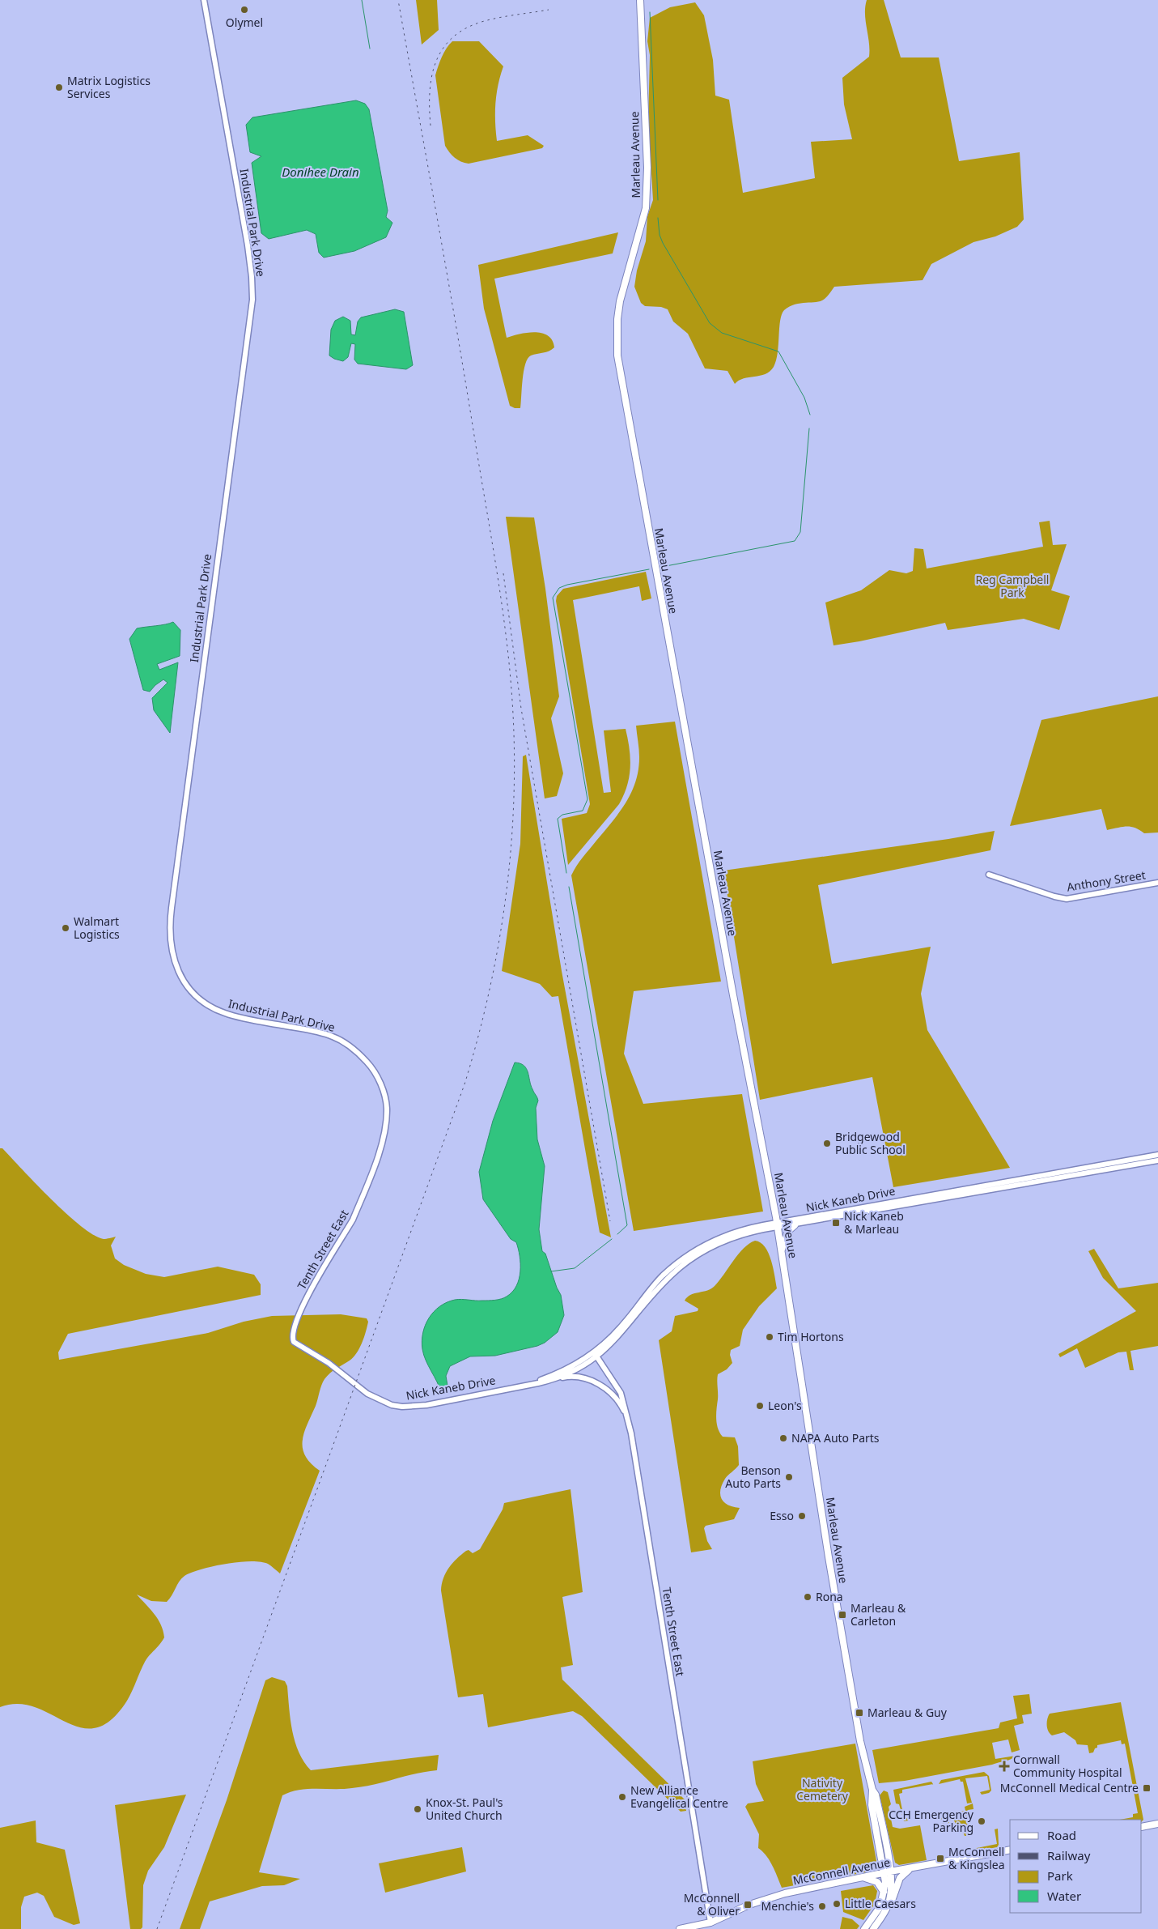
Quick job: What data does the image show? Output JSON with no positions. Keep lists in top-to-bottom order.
{
  "streets": {
    "main road": ["Marleau Avenue", "McConnell Avenue"],
    "street": [
      "Industrial Park Drive",
      "Anthony Street",
      "Nick Kaneb Drive",
      "Tenth Street East"
    ]
  },
  "crossings": [
    ["Marleau Avenue", "Nick Kaneb Drive"],
    ["Marleau Avenue", "McConnell Avenue"],
    ["Industrial Park Drive", "Tenth Street East"],
    ["Nick Kaneb Drive", "Tenth Street East"],
    ["Tenth Street East", "McConnell Avenue"]
  ],
  "water": ["Donihee Drain"],
  "parks": ["Reg Campbell Park", "Nativity Cemetery"],
  "places": {
    "other": [
      "Olymel",
      "Matrix Logistics Services",
      "Walmart Logistics",
      "Bridgewood Public School",
      "Tim Hortons",
      "Leon's",
      "NAPA Auto Parts",
      "Benson Auto Parts",
      "Esso",
      "Rona",
      "New Alliance Evangelical Centre",
      "Knox-St. Paul's United Church",
      "CCH Emergency Parking",
      "Little Caesars",
      "Menchie's"
    ],
    "transit": [
      "Nick Kaneb & Marleau",
      "Marleau & Carleton",
      "Marleau & Guy",
      "McConnell Medical Centre",
      "McConnell & Kingslea",
      "McConnell & Oliver"
    ],
    "health": ["Cornwall Community Hospital"]
  },
  "legend": [
    "Road",
    "Railway",
    "Park",
    "Water"
  ]
}
